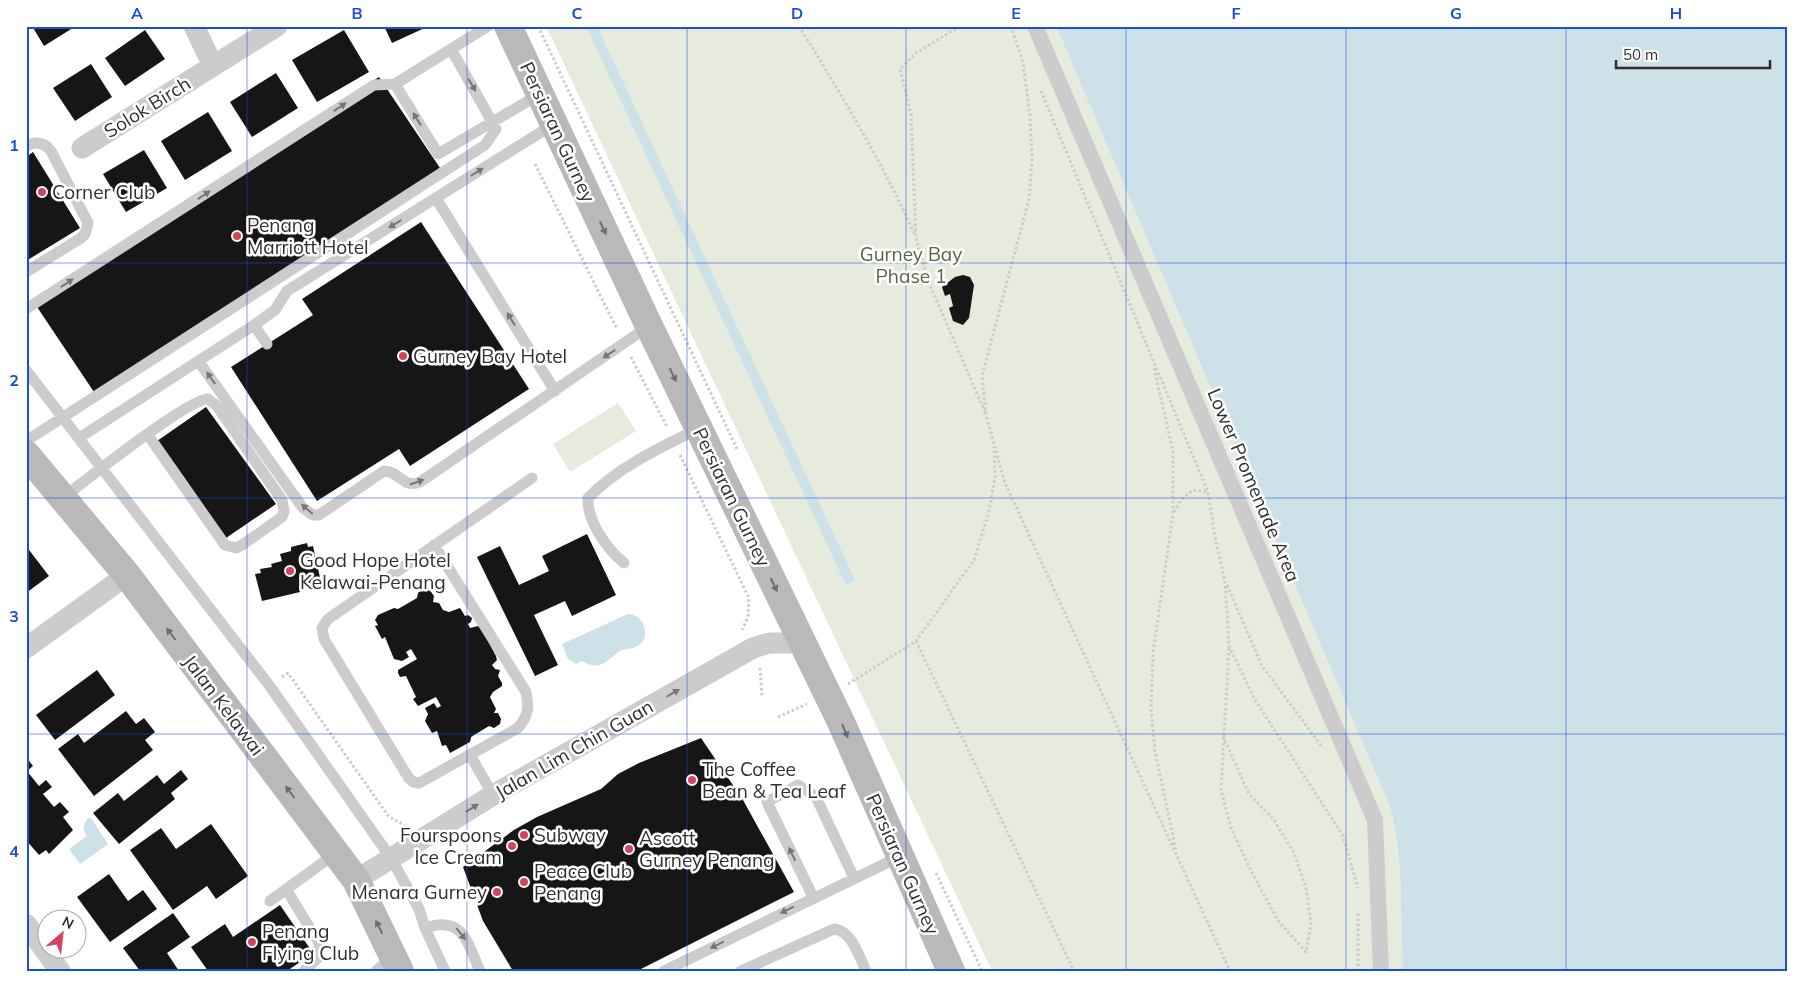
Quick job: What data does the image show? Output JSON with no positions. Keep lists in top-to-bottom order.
{
  "streets": {
    "main road": ["Persiaran Gurney", "Jalan Kelawai"],
    "street": ["Solok Birch", "Lower Promenade Area", "Jalan Lim Chin Guan"]
  },
  "crossings": [
    ["Persiaran Gurney", "Jalan Lim Chin Guan"],
    ["Jalan Kelawai", "Jalan Lim Chin Guan"]
  ],
  "one_way": ["Persiaran Gurney", "Jalan Kelawai", "Jalan Lim Chin Guan"],
  "parks": ["Gurney Bay Phase 1"],
  "places": [
    "Corner Club",
    "Penang Marriott Hotel",
    "Gurney Bay Hotel",
    "Good Hope Hotel Kelawai-Penang",
    "The Coffee Bean & Tea Leaf",
    "Subway",
    "Fourspoons Ice Cream",
    "Ascott Gurney Penang",
    "Peace Club Penang",
    "Menara Gurney",
    "Penang Flying Club"
  ],
  "scale_bar": "50 m",
  "north": "top right",
  "grid": {
    "columns": [
      "A",
      "B",
      "C",
      "D",
      "E",
      "F",
      "G",
      "H"
    ],
    "rows": [
      "1",
      "2",
      "3",
      "4"
    ]
  }
}
